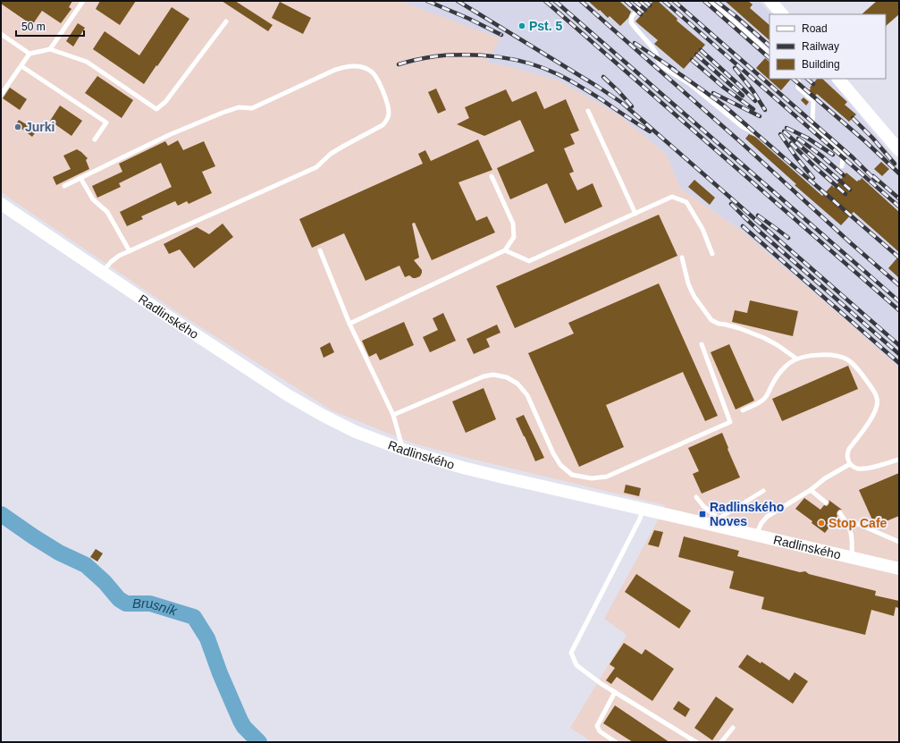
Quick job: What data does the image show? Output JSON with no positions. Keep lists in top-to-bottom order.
{
  "streets": {
    "main road": ["Radlinského"]
  },
  "water": ["Brusník"],
  "places": {
    "other": ["Pst. 5", "Jurki", "Stop Cafe"],
    "transit": ["Radlinského Noves"]
  },
  "legend": ["Road", "Railway", "Building"],
  "scale_bar": "50 m"
}
